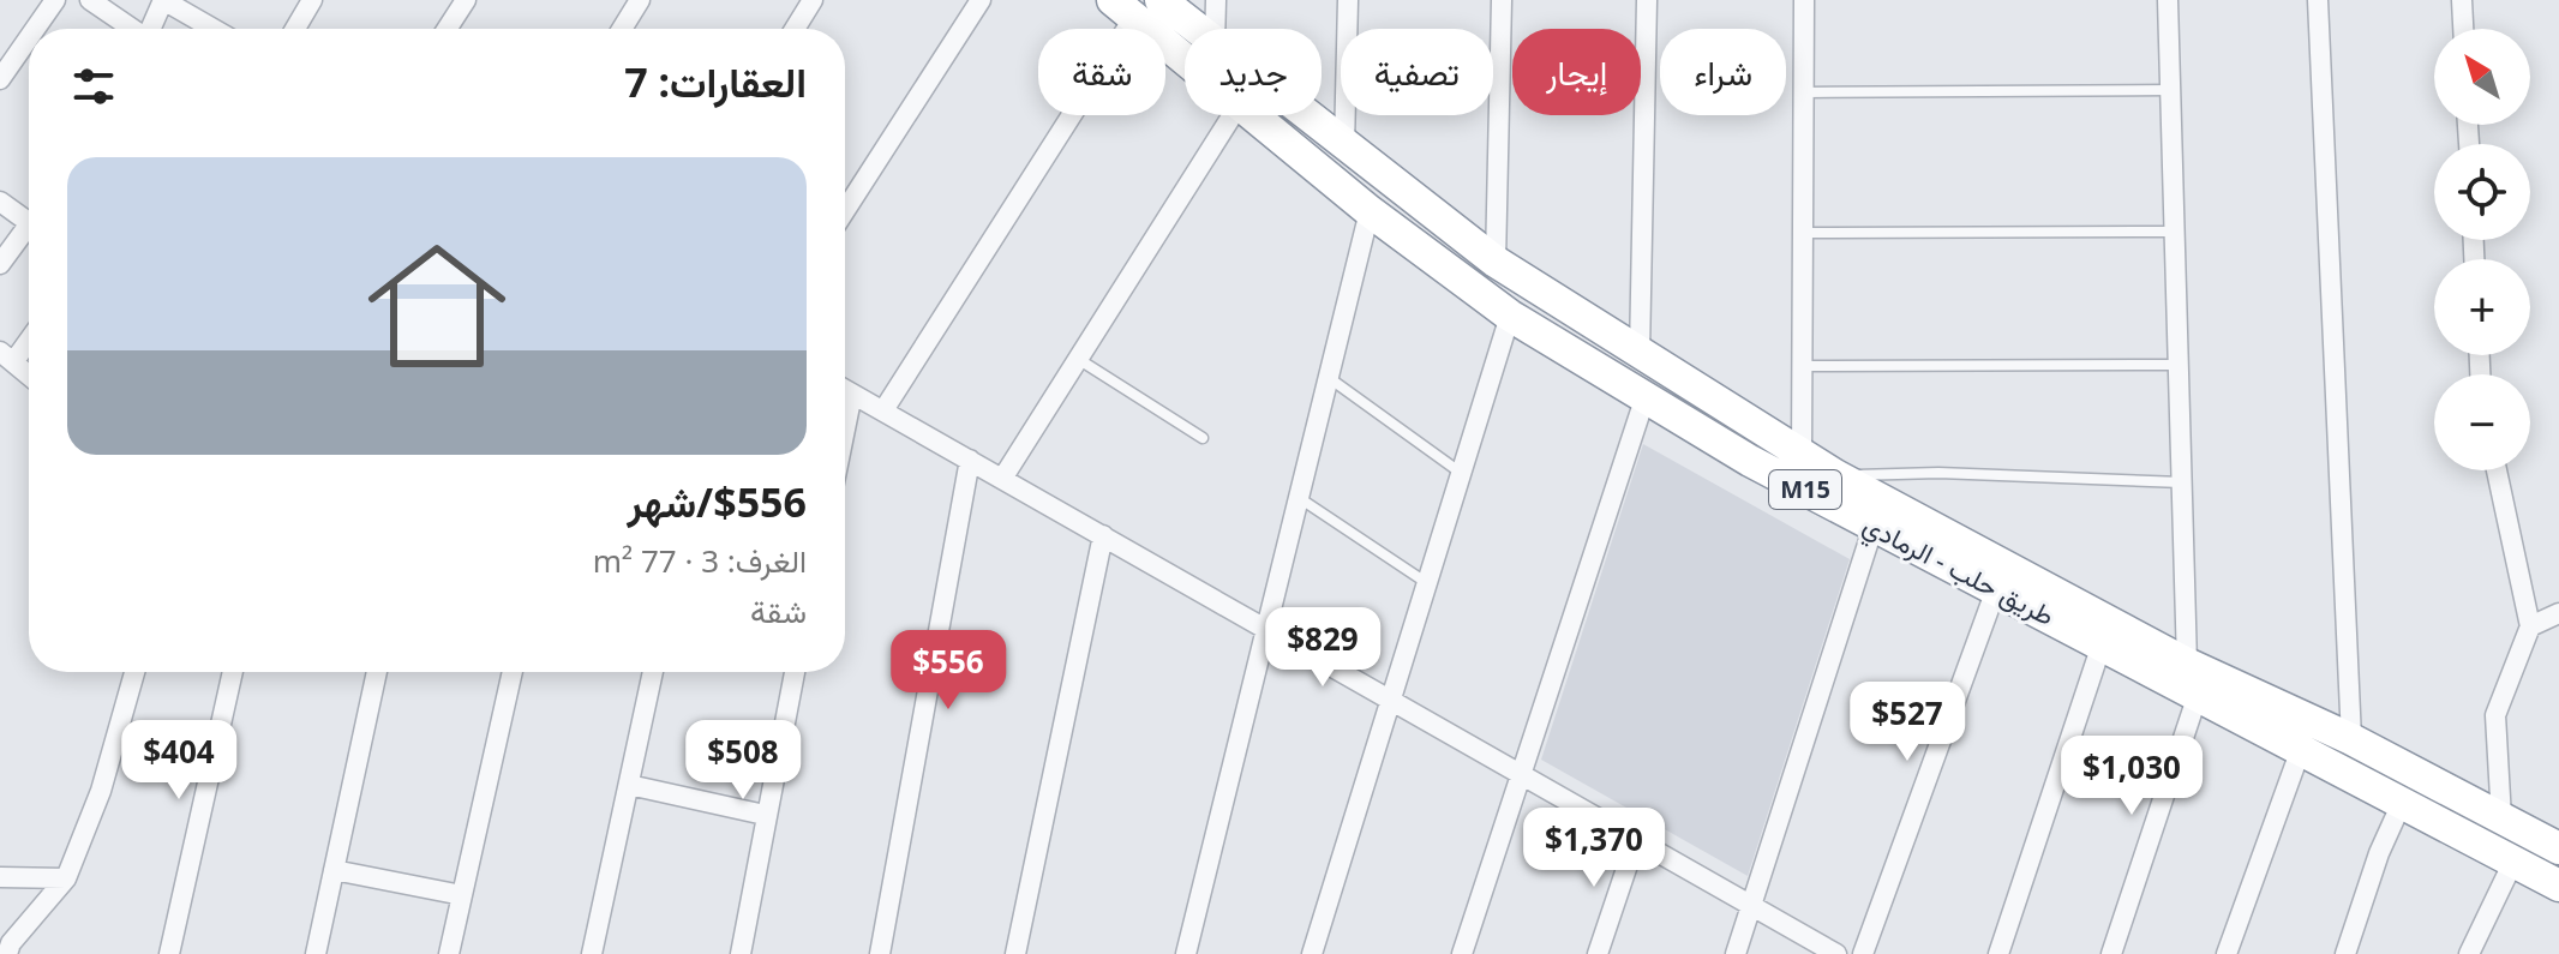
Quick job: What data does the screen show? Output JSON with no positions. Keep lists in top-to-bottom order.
{
  "streets": {
    "highway": ["M15", "طريق حلب - الرمادي"]
  },
  "north": "top left",
  "page": {
    "map_buttons": ["+", "−"],
    "chip": [
      "شراء",
      "إيجار",
      "تصفية",
      "جديد",
      "شقة"
    ],
    "heading": "العقارات: 7",
    "list": [
      {
        "name": "$556/شهر",
        "note": "الغرف: 3 · 77 m² · شقة"
      }
    ],
    "price": [
      "$829",
      "$556",
      "$527",
      "$404",
      "$508",
      "$1,030",
      "$1,370"
    ]
  }
}
